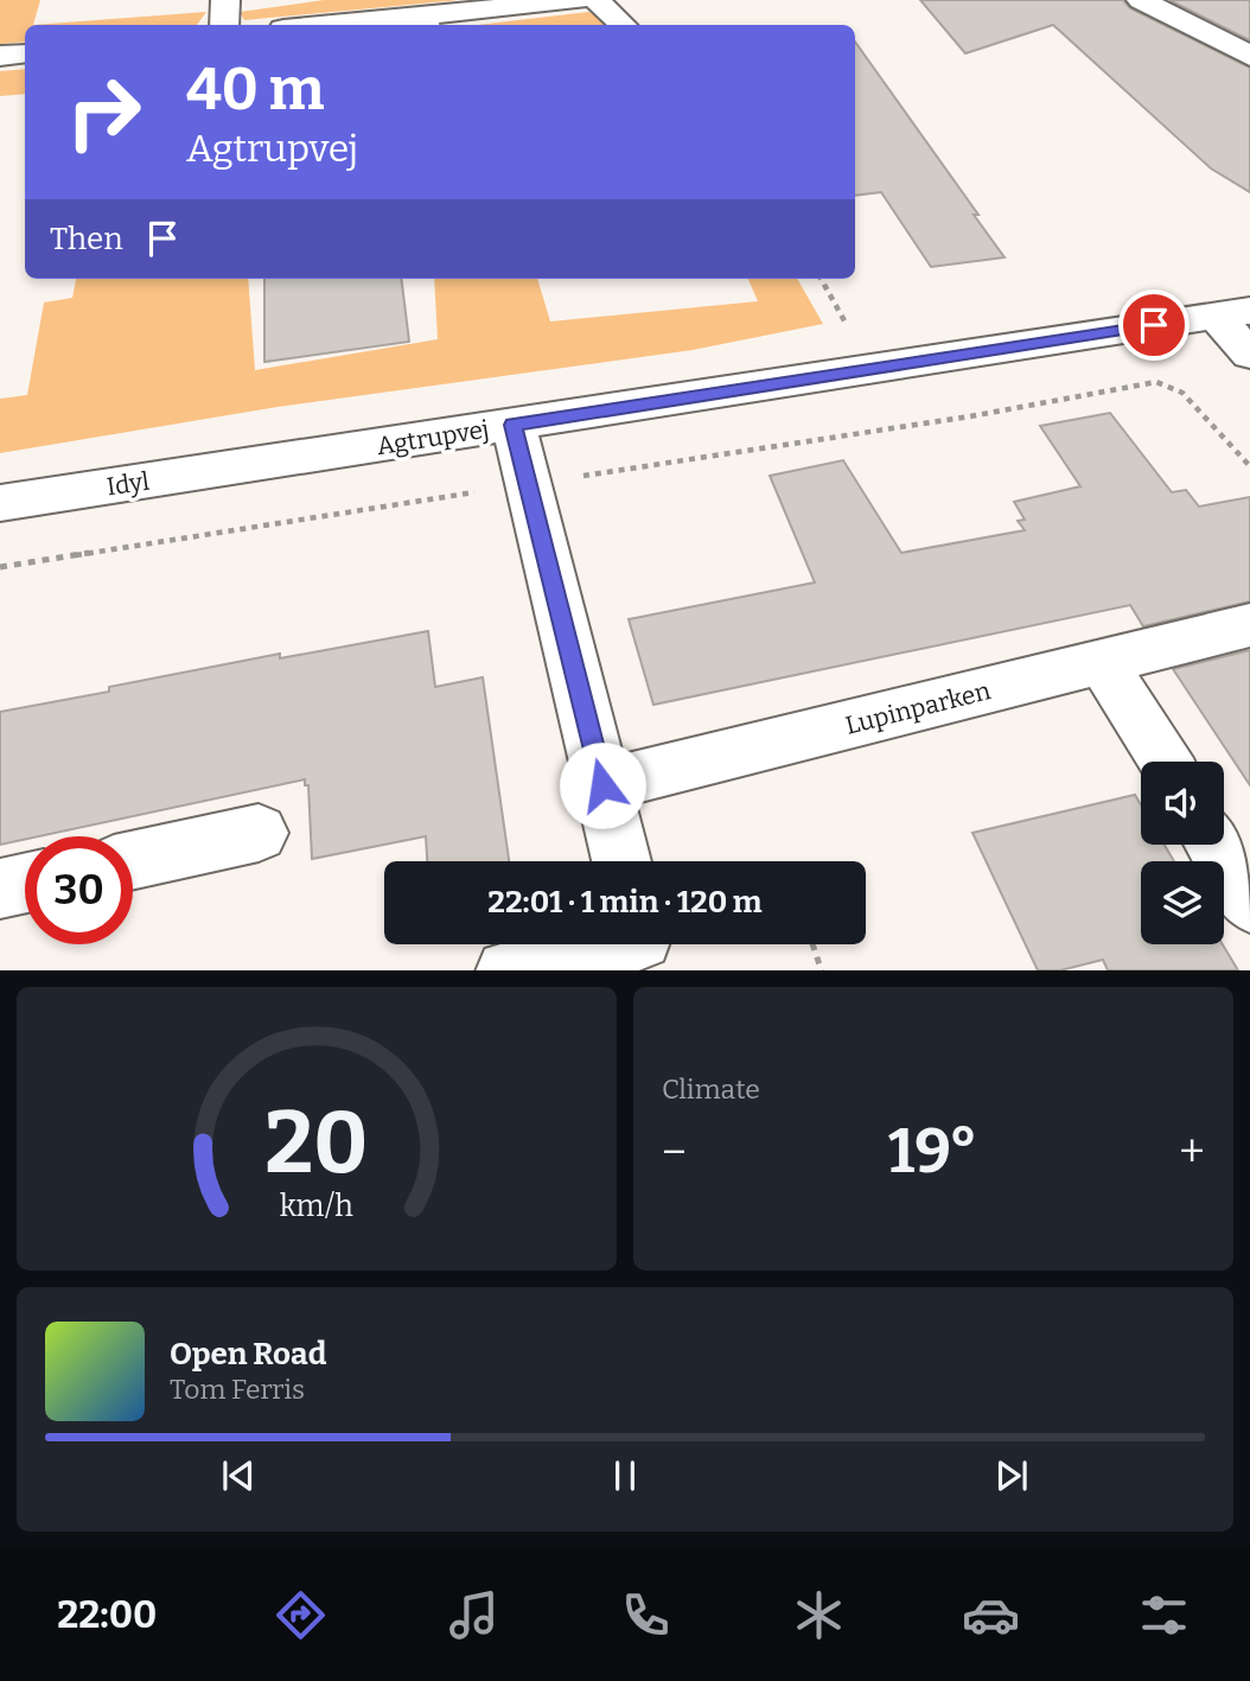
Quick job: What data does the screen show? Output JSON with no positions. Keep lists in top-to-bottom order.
{
  "streets": {
    "street": ["Agtrupvej", "Idyl", "Lupinparken"]
  },
  "crossings": [
    ["Agtrupvej", "Idyl"]
  ],
  "page": {
    "turn": ["40 m", "Agtrupvej"],
    "then": "Then",
    "limit": "30",
    "trip": "22:01 · 1 min · 120 m",
    "tile": "Climate",
    "heat": ["−", "19°", "+"],
    "song": ["Open Road", "Tom Ferris"],
    "tabs": "22:00",
    "gauge": ["20", "km/h"]
  }
}
